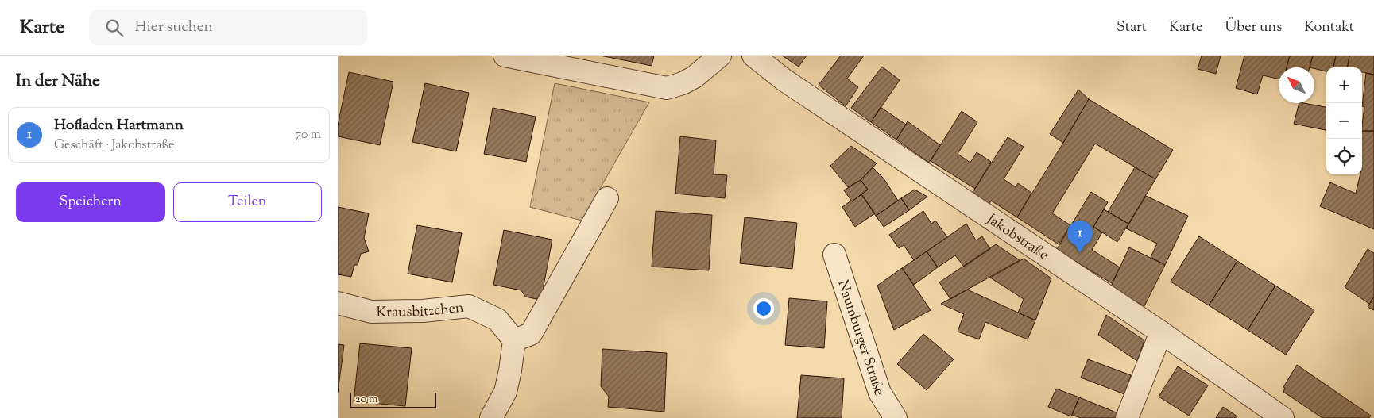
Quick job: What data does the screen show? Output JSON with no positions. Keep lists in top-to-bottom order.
{
  "streets": {
    "street": ["Jakobstraße", "Krausbitzchen", "Naumburger Straße"]
  },
  "scale_bar": "20 m",
  "north": "top left",
  "page": {
    "header": "Karte",
    "search": "Hier suchen",
    "nav": [
      "Start",
      "Karte",
      "Über uns",
      "Kontakt"
    ],
    "heading": "In der Nähe",
    "map_buttons": ["+", "−"],
    "list": [
      {
        "mark": "1",
        "name": "Hofladen Hartmann",
        "note": "Geschäft · Jakobstraße",
        "value": "70 m"
      }
    ],
    "buttons": ["Speichern", "Teilen"],
    "pins": "1",
    "scale": "20 m"
  }
}
